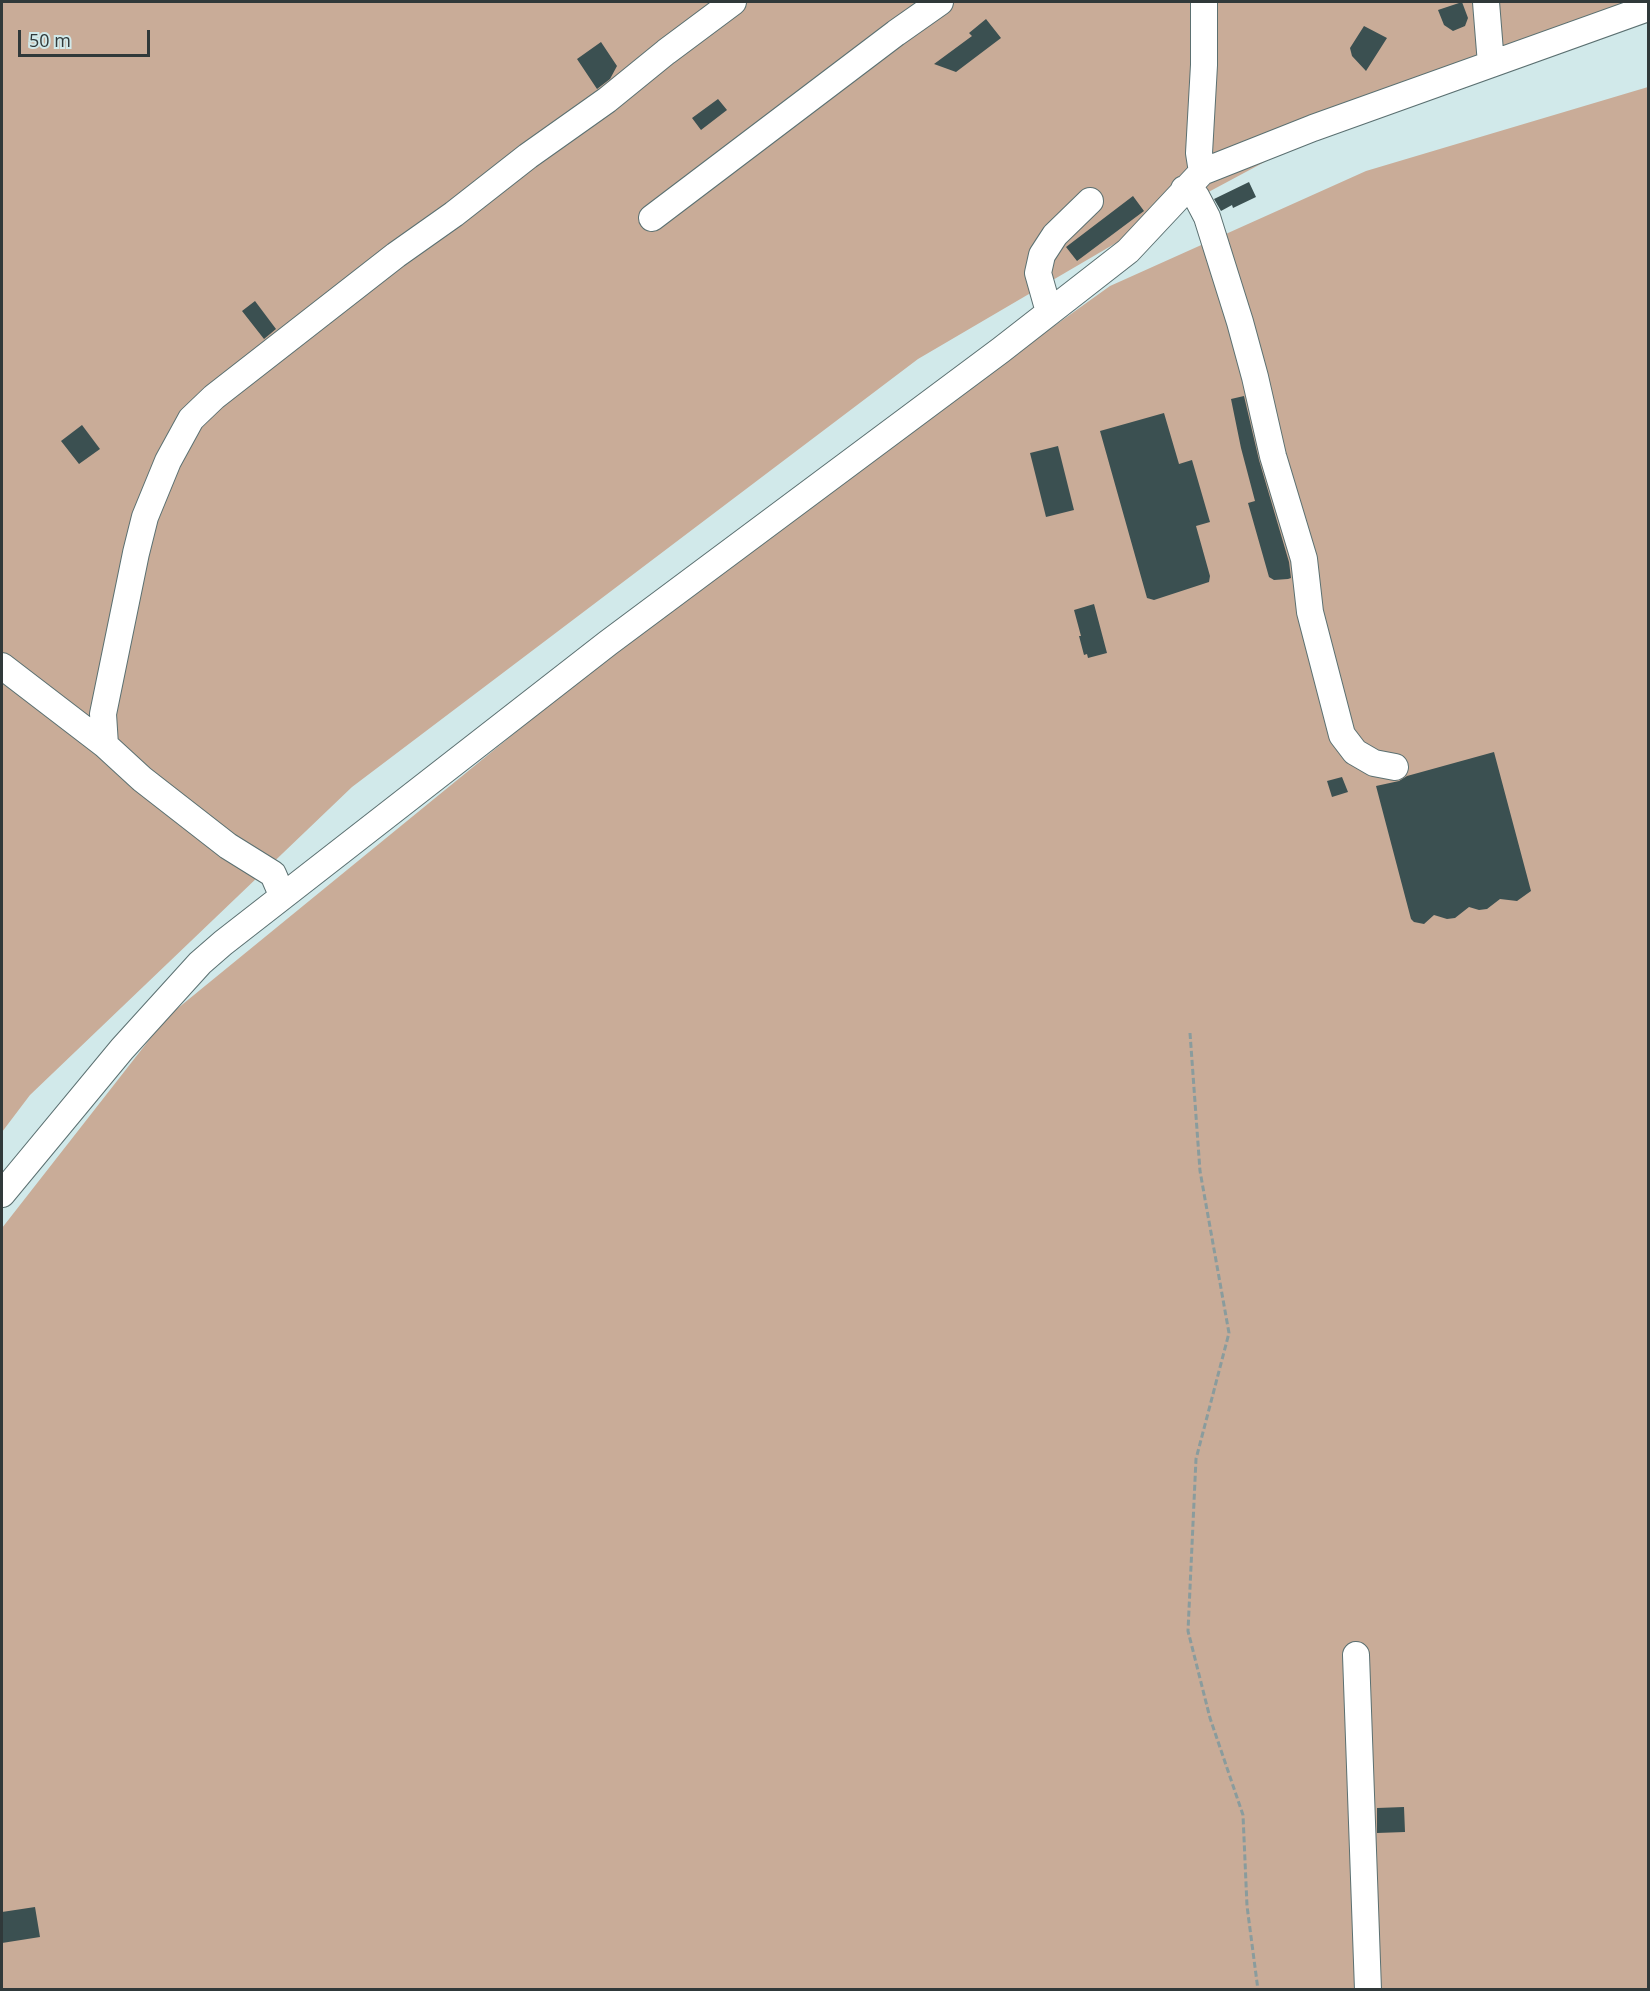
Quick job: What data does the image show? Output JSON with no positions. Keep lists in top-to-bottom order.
{
  "scale_bar": "50 m"
}
